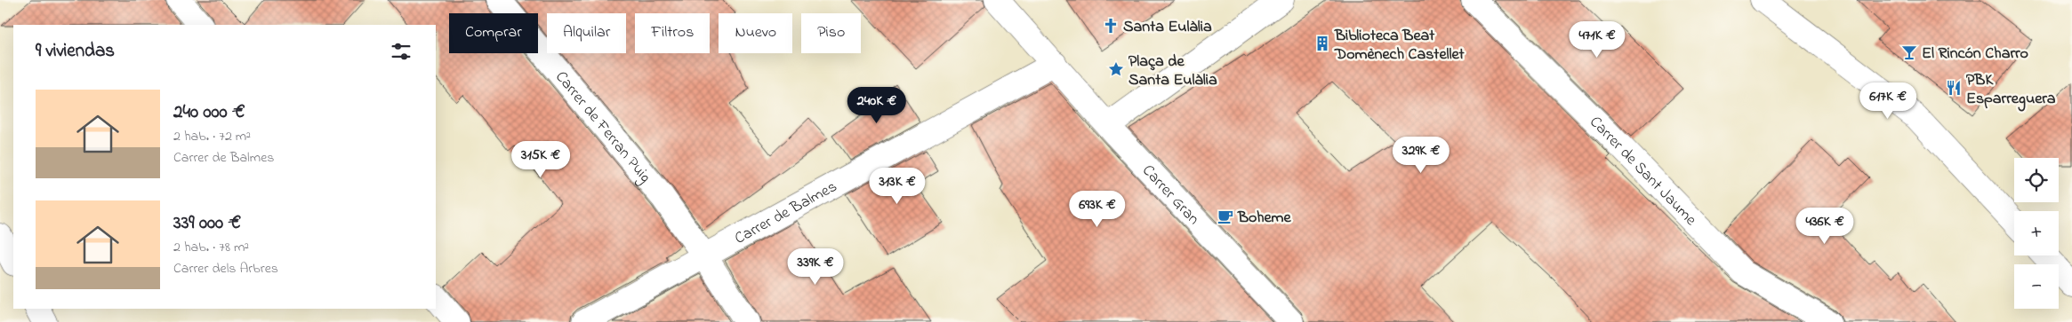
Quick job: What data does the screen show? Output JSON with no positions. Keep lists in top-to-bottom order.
{
  "streets": {
    "street": [
      "Carrer de Ferran Puig",
      "Carrer de Sant Jaume",
      "Carrer Gran",
      "Carrer de Balmes"
    ]
  },
  "crossings": [
    ["Carrer de Ferran Puig", "Carrer de Balmes"],
    ["Carrer Gran", "Carrer de Balmes"]
  ],
  "places": {
    "church": ["Santa Eulàlia"],
    "building": ["Biblioteca Beat Domènech Castellet"],
    "bar": ["El Rincón Charro"],
    "place": ["Plaça de Santa Eulàlia"],
    "restaurant": ["PBK Esparreguera"],
    "cafe": ["Boheme"]
  },
  "page": {
    "chip": [
      "Comprar",
      "Alquilar",
      "Filtros",
      "Nuevo",
      "Piso"
    ],
    "price": [
      "471K €",
      "617K €",
      "240K €",
      "329K €",
      "315K €",
      "313K €",
      "693K €",
      "436K €",
      "339K €"
    ],
    "heading": "9 viviendas",
    "list": [
      {
        "name": "240 000 €",
        "note": "2 hab. · 72 m² · Carrer de Balmes"
      },
      {
        "name": "339 000 €",
        "note": "2 hab. · 78 m² · Carrer dels Arbres"
      }
    ],
    "map_buttons": ["+", "−"]
  }
}
